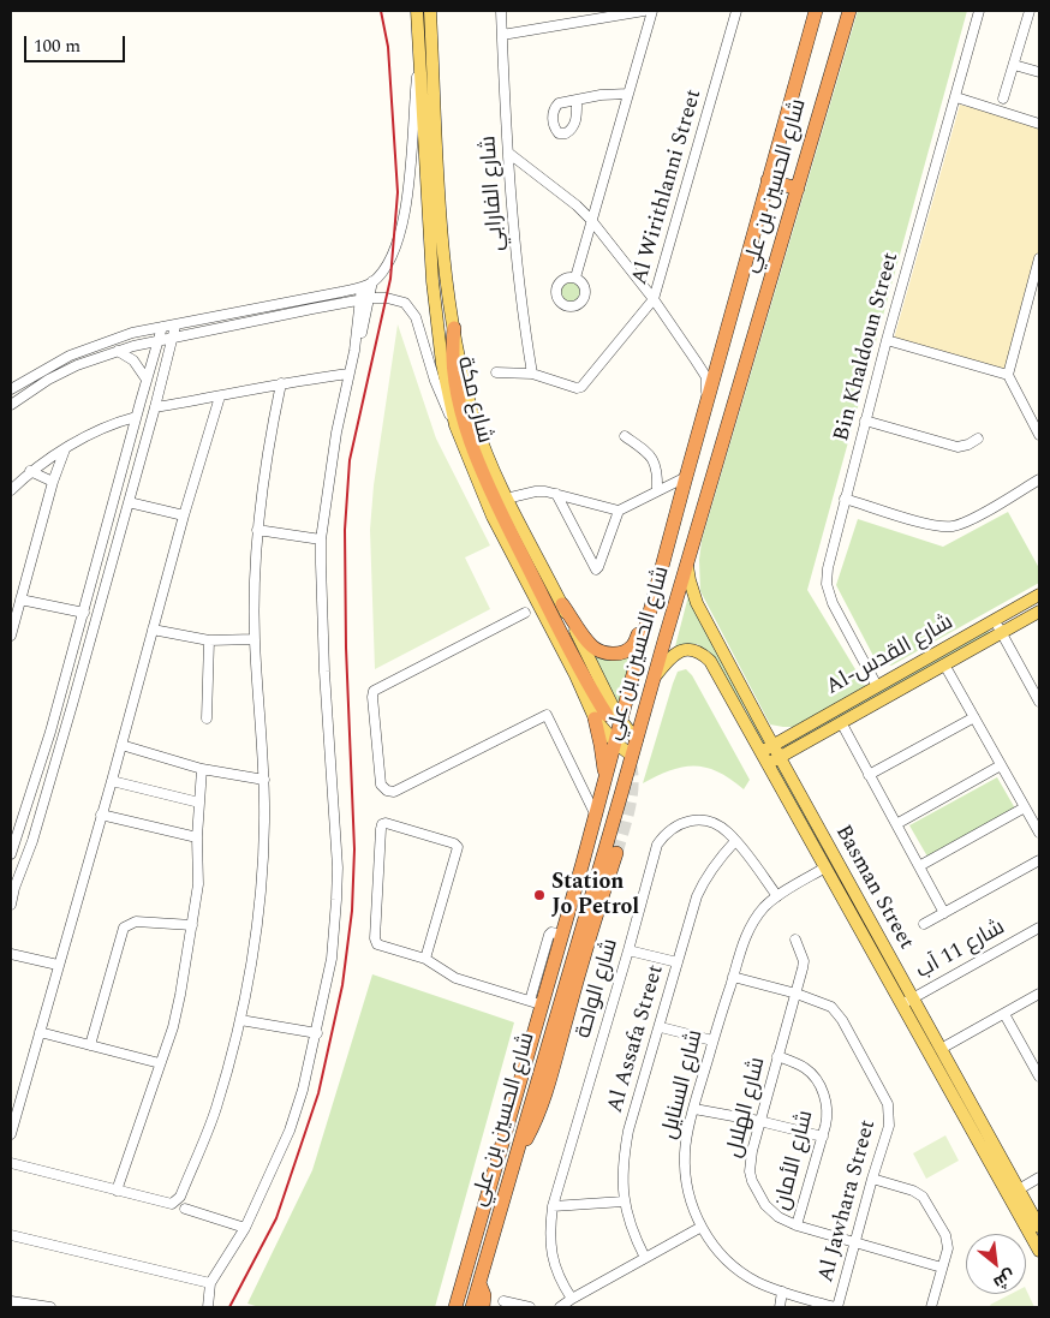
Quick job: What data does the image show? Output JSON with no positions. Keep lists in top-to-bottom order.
{
  "streets": {
    "highway": ["شارع الحسين بن علي"],
    "main road": ["شارع مكة", "Al-شارع القدس", "Basman Street"],
    "street": [
      "Al Wirithlanni Street",
      "شارع الفارابي",
      "Bin Khaldoun Street",
      "شارع 11 آب",
      "شارع الواحة",
      "Al Assafa Street",
      "شارع السنايل",
      "شارع الهلال",
      "شارع الأمان",
      "Al Jawhara Street"
    ]
  },
  "crossings": [
    ["شارع الحسين بن علي", "شارع مكة"],
    ["شارع الحسين بن علي", "Basman Street"],
    ["Al Wirithlanni Street", "شارع الفارابي"],
    ["Bin Khaldoun Street", "Al-شارع القدس"],
    ["Al-شارع القدس", "Basman Street"],
    ["Basman Street", "شارع 11 آب"],
    ["Basman Street", "شارع السنايل"],
    ["شارع الواحة", "Al Assafa Street"],
    ["شارع الواحة", "شارع السنايل"],
    ["شارع السنايل", "Al Jawhara Street"],
    ["شارع الهلال", "شارع الأمان"],
    ["شارع الهلال", "Al Jawhara Street"]
  ],
  "places": ["Station Jo Petrol"],
  "scale_bar": "100 m",
  "north": "bottom right"
}
